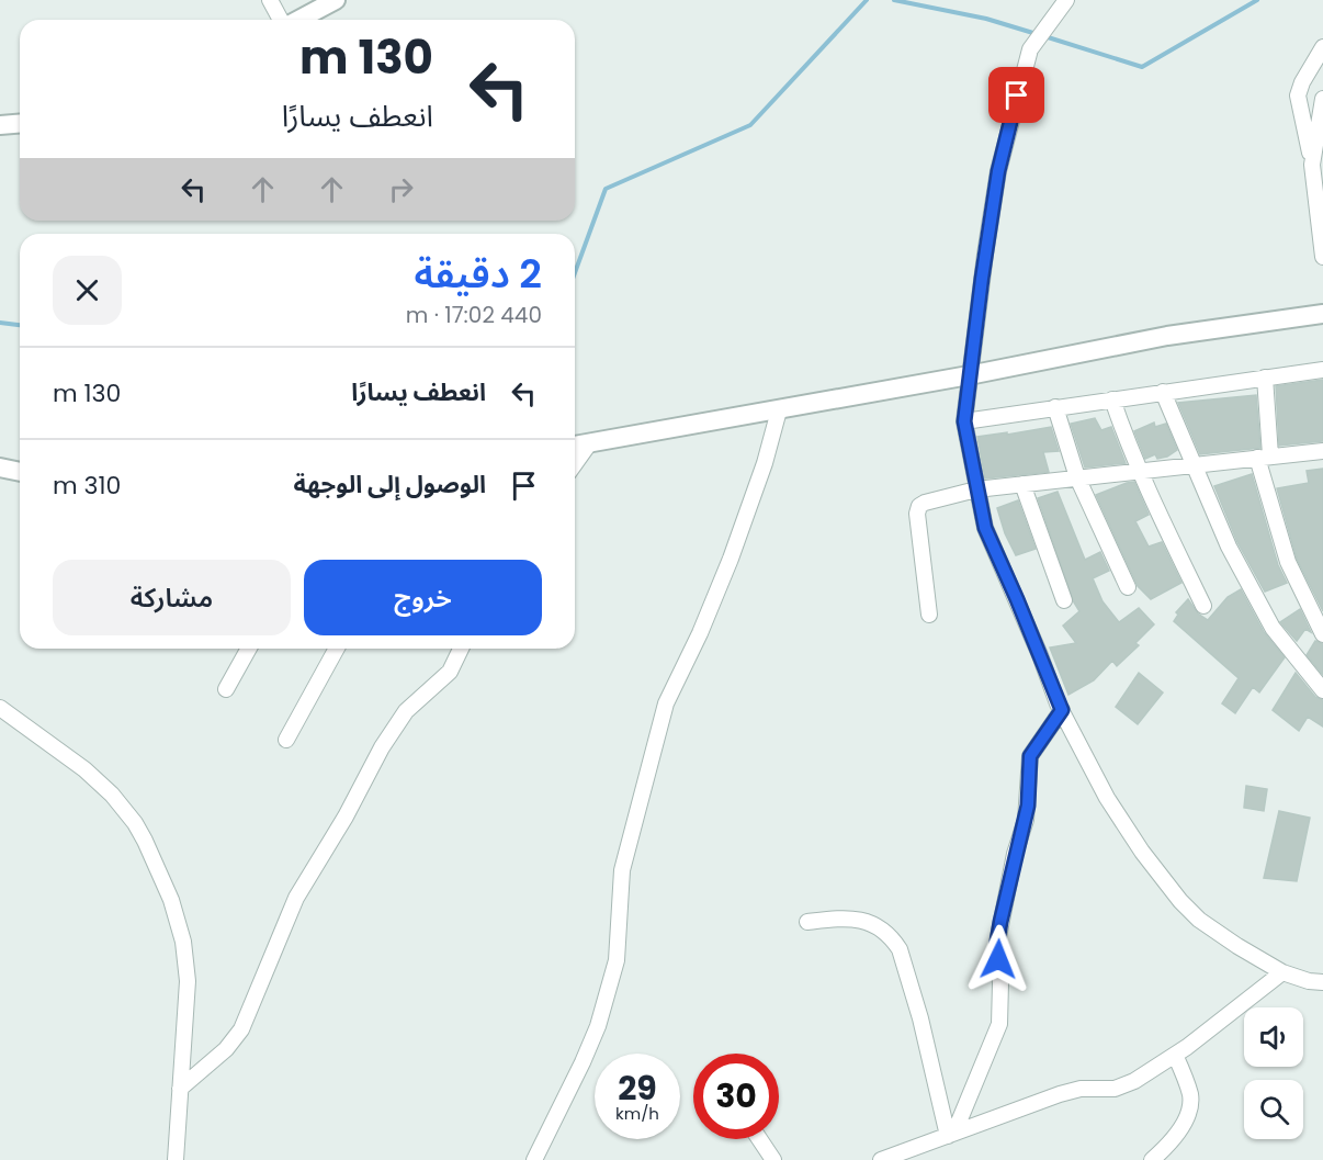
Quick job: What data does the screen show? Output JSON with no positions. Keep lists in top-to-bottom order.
{
  "page": {
    "turn": ["130 m", "انعطف يسارًا"],
    "heading": ["2 دقيقة", "440 m · 17:02"],
    "list": [
      {
        "name": "انعطف يسارًا",
        "value": "130 m"
      },
      {
        "name": "الوصول إلى الوجهة",
        "value": "310 m"
      }
    ],
    "buttons": ["خروج", "مشاركة"],
    "speed": "29 km/h",
    "limit": "30"
  }
}
